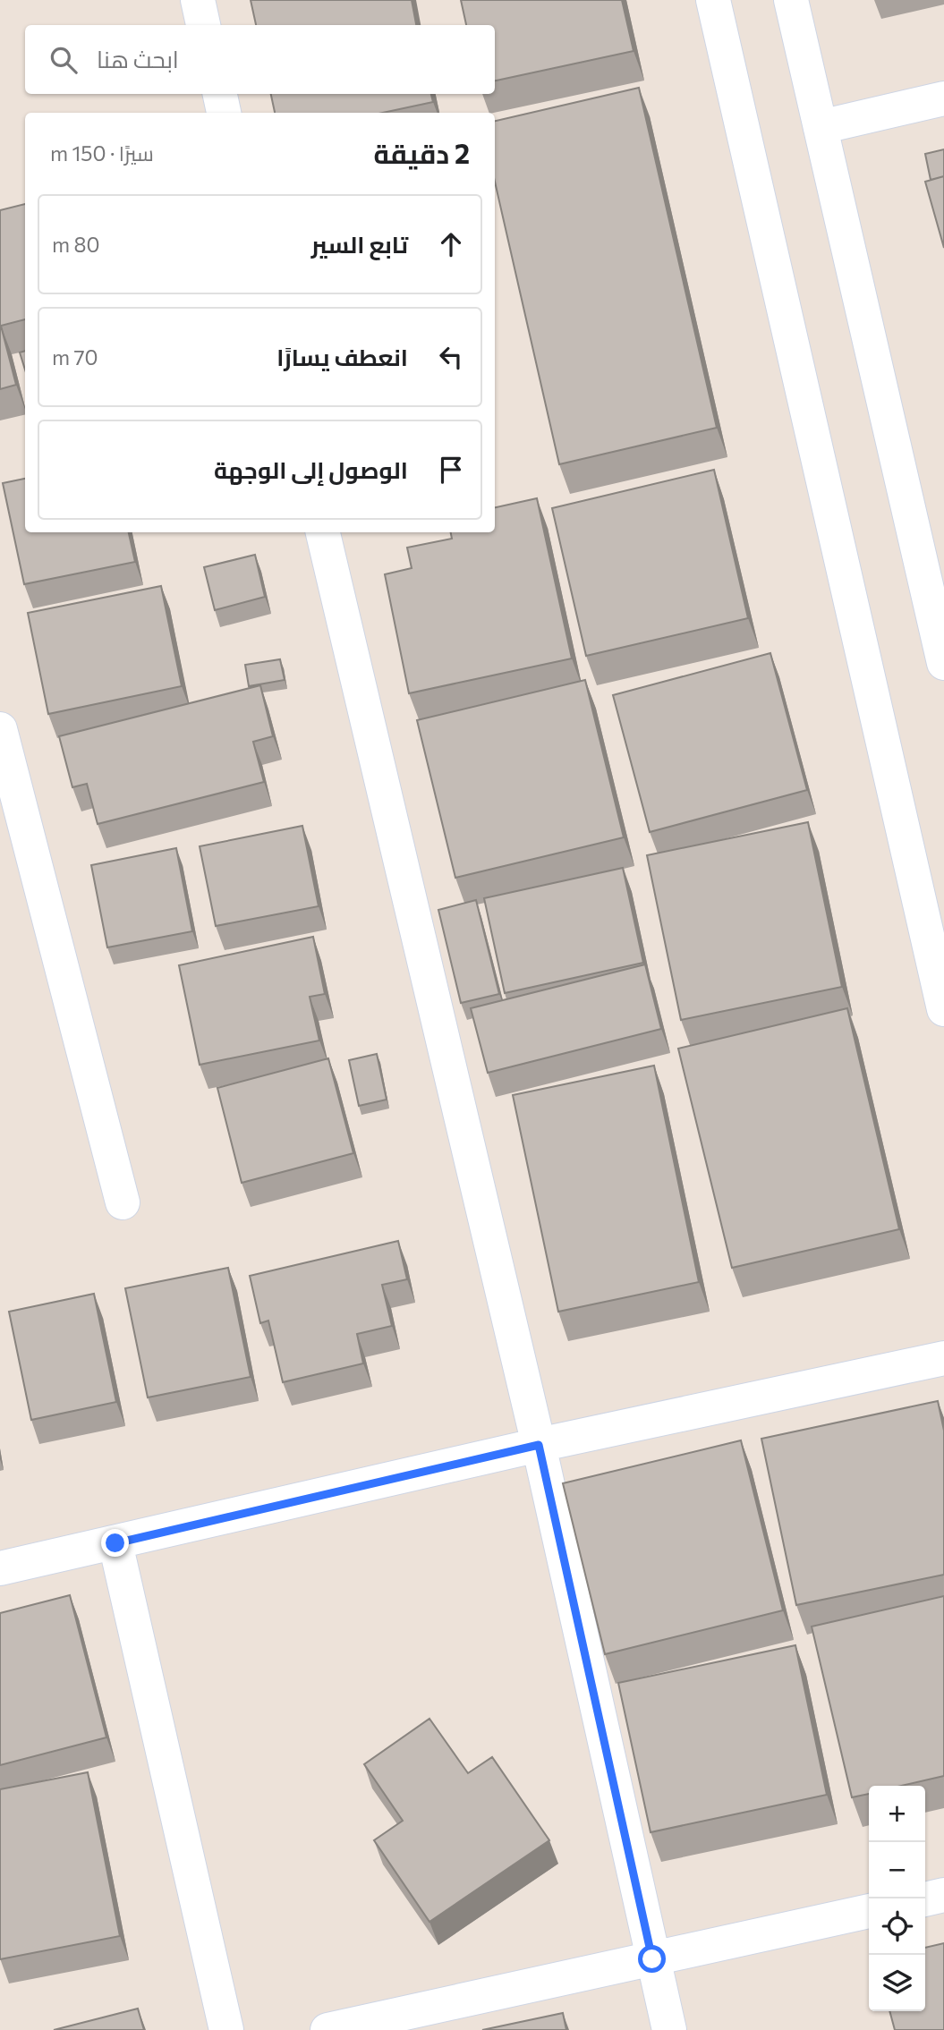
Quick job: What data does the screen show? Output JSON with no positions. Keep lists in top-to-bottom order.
{
  "page": {
    "search": "ابحث هنا",
    "heading": ["2 دقيقة", "سيرًا · 150 m"],
    "list": [
      ["تابع السير", "80 m"],
      ["انعطف يسارًا", "70 m"],
      "الوصول إلى الوجهة"
    ],
    "map_buttons": ["+", "−"]
  }
}
